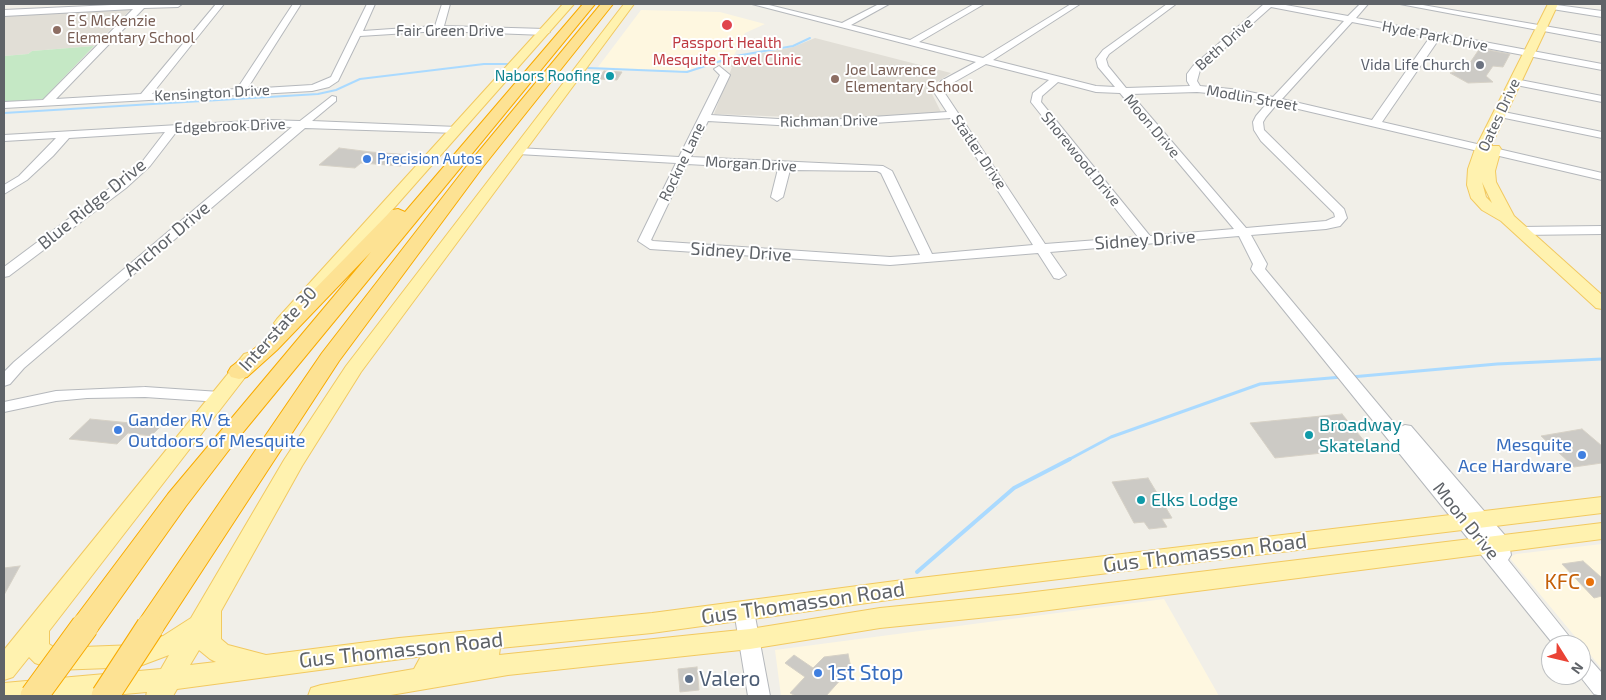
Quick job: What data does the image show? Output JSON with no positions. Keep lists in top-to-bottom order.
{
  "streets": {
    "main road": ["Oates Drive", "Interstate 30", "Gus Thomasson Road"],
    "street": [
      "Fair Green Drive",
      "Hyde Park Drive",
      "Beth Drive",
      "Kensington Drive",
      "Modlin Street",
      "Richman Drive",
      "Edgebrook Drive",
      "Moon Drive",
      "Statler Drive",
      "Shorewood Drive",
      "Rockne Lane",
      "Morgan Drive",
      "Blue Ridge Drive",
      "Anchor Drive",
      "Sidney Drive"
    ]
  },
  "crossings": [
    ["Fair Green Drive", "Kensington Drive"],
    ["Hyde Park Drive", "Beth Drive"],
    ["Hyde Park Drive", "Oates Drive"],
    ["Hyde Park Drive", "Sidney Drive"],
    ["Beth Drive", "Modlin Street"],
    ["Modlin Street", "Oates Drive"],
    ["Modlin Street", "Moon Drive"],
    ["Modlin Street", "Statler Drive"],
    ["Modlin Street", "Shorewood Drive"],
    ["Modlin Street", "Sidney Drive"],
    ["Richman Drive", "Statler Drive"],
    ["Richman Drive", "Rockne Lane"],
    ["Edgebrook Drive", "Blue Ridge Drive"],
    ["Edgebrook Drive", "Anchor Drive"],
    ["Moon Drive", "Sidney Drive"],
    ["Moon Drive", "Gus Thomasson Road"],
    ["Statler Drive", "Sidney Drive"],
    ["Shorewood Drive", "Sidney Drive"],
    ["Rockne Lane", "Morgan Drive"],
    ["Rockne Lane", "Sidney Drive"],
    ["Morgan Drive", "Sidney Drive"]
  ],
  "places": [
    "Passport Health Mesquite Travel Clinic",
    "E S McKenzie Elementary School",
    "Vida Life Church",
    "Nabors Roofing",
    "Joe Lawrence Elementary School",
    "Precision Autos",
    "Gander RV & Outdoors of Mesquite",
    "Broadway Skateland",
    "Mesquite Ace Hardware",
    "Elks Lodge",
    "KFC",
    "1st Stop",
    "Valero"
  ],
  "north": "bottom right"
}
